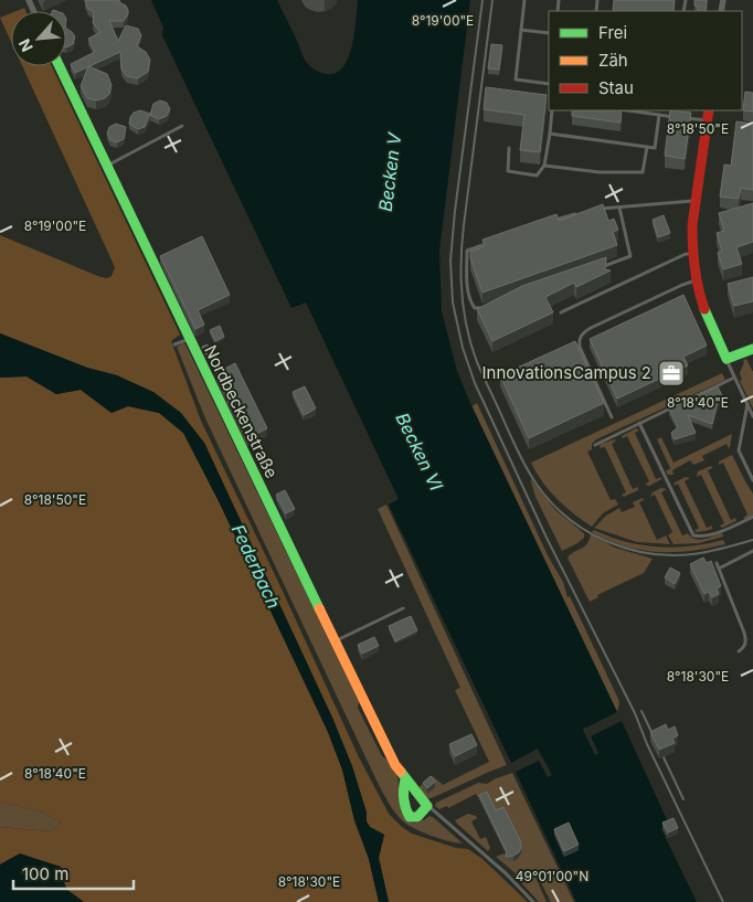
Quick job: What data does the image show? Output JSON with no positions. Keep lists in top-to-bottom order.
{
  "streets": {
    "street": ["Nordbeckenstraße"]
  },
  "water": ["Becken V", "Becken VI", "Federbach"],
  "places": {
    "office": ["InnovationsCampus 2"]
  },
  "legend": ["Frei", "Zäh", "Stau"],
  "scale_bar": "100 m",
  "north": "bottom left",
  "coordinates": [
    "8°19'00\"E",
    "8°18'50\"E",
    "8°18'40\"E",
    "8°18'30\"E",
    "49°01'00\"N"
  ]
}
